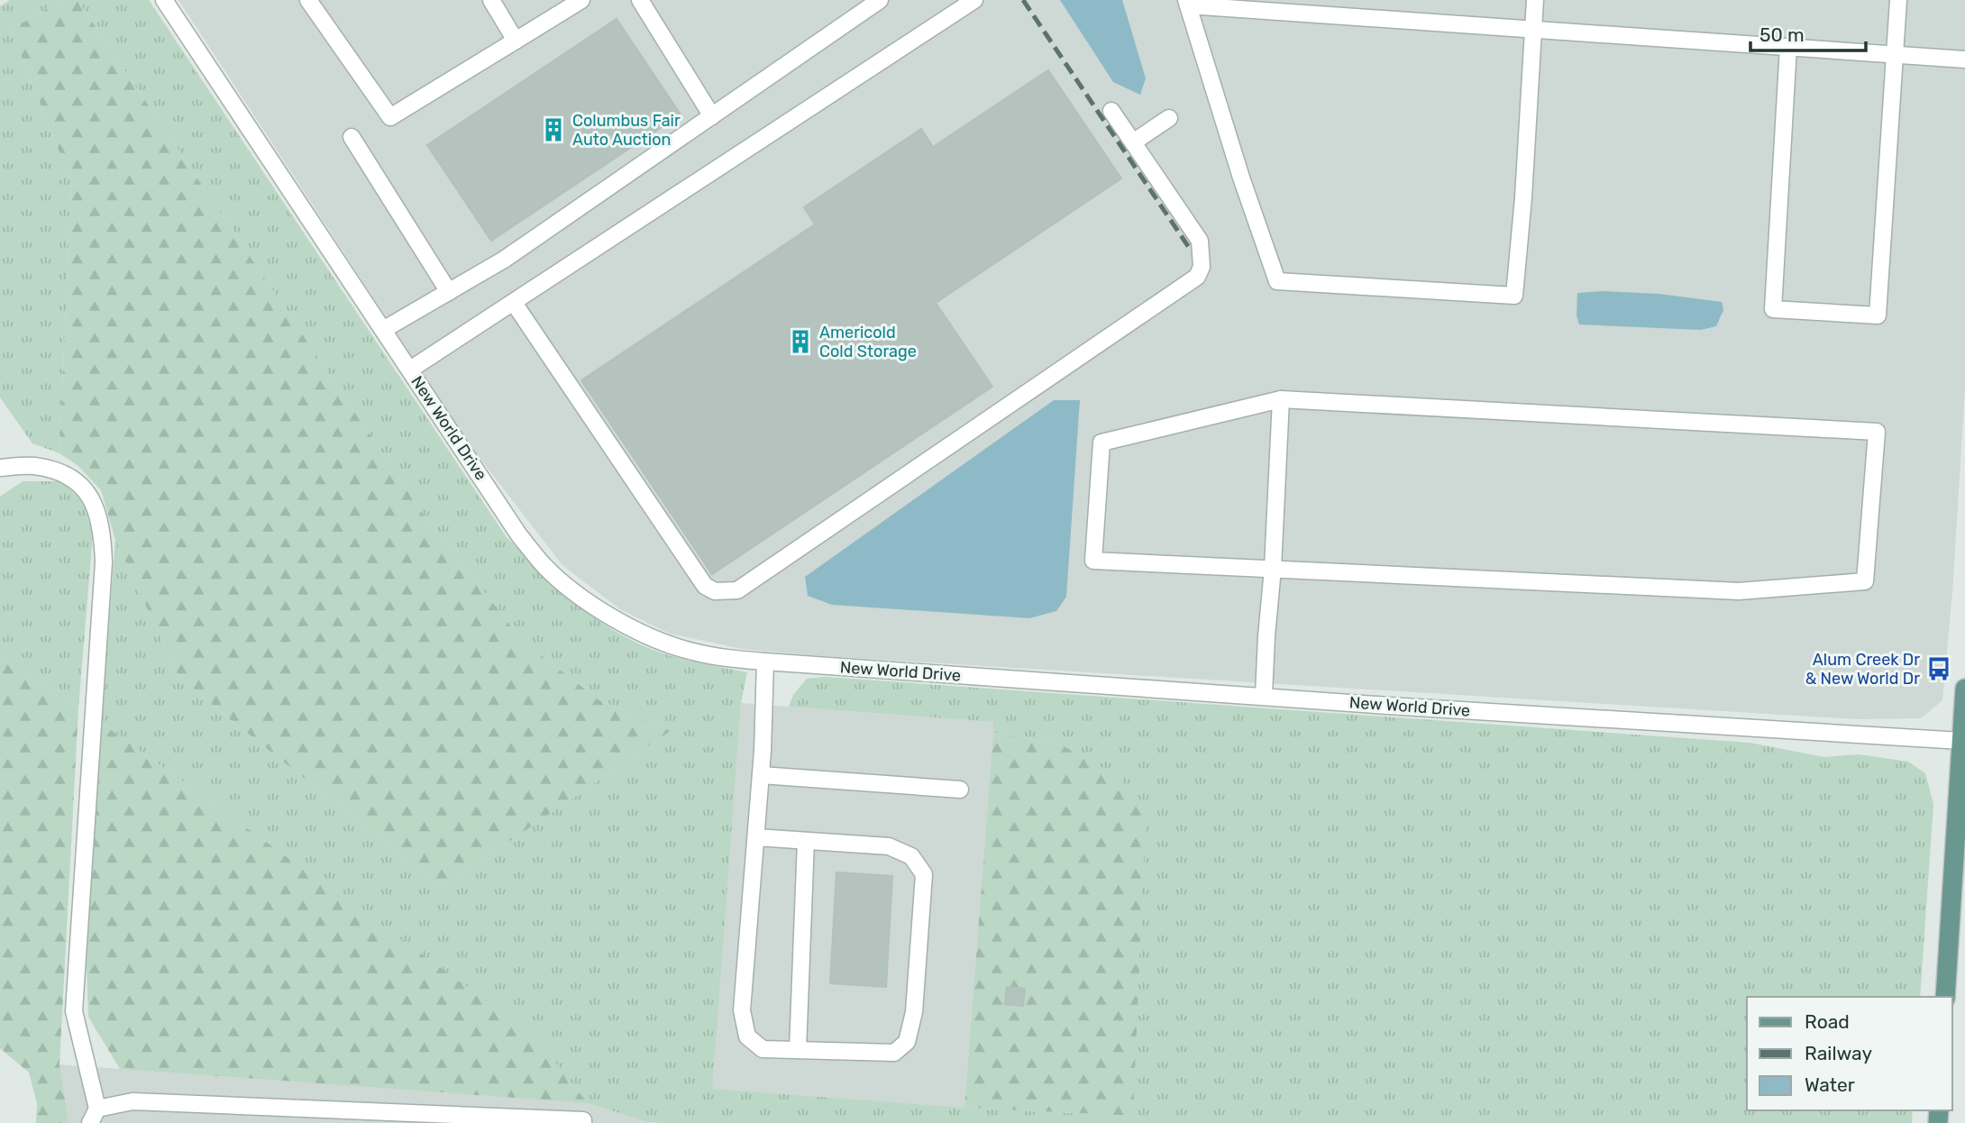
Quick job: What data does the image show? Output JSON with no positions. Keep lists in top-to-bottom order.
{
  "streets": {
    "street": ["New World Drive"]
  },
  "places": {
    "building": ["Columbus Fair Auto Auction", "Americold Cold Storage"],
    "bus stop": ["Alum Creek Dr & New World Dr"]
  },
  "legend": ["Road", "Railway", "Water"],
  "scale_bar": "50 m"
}
